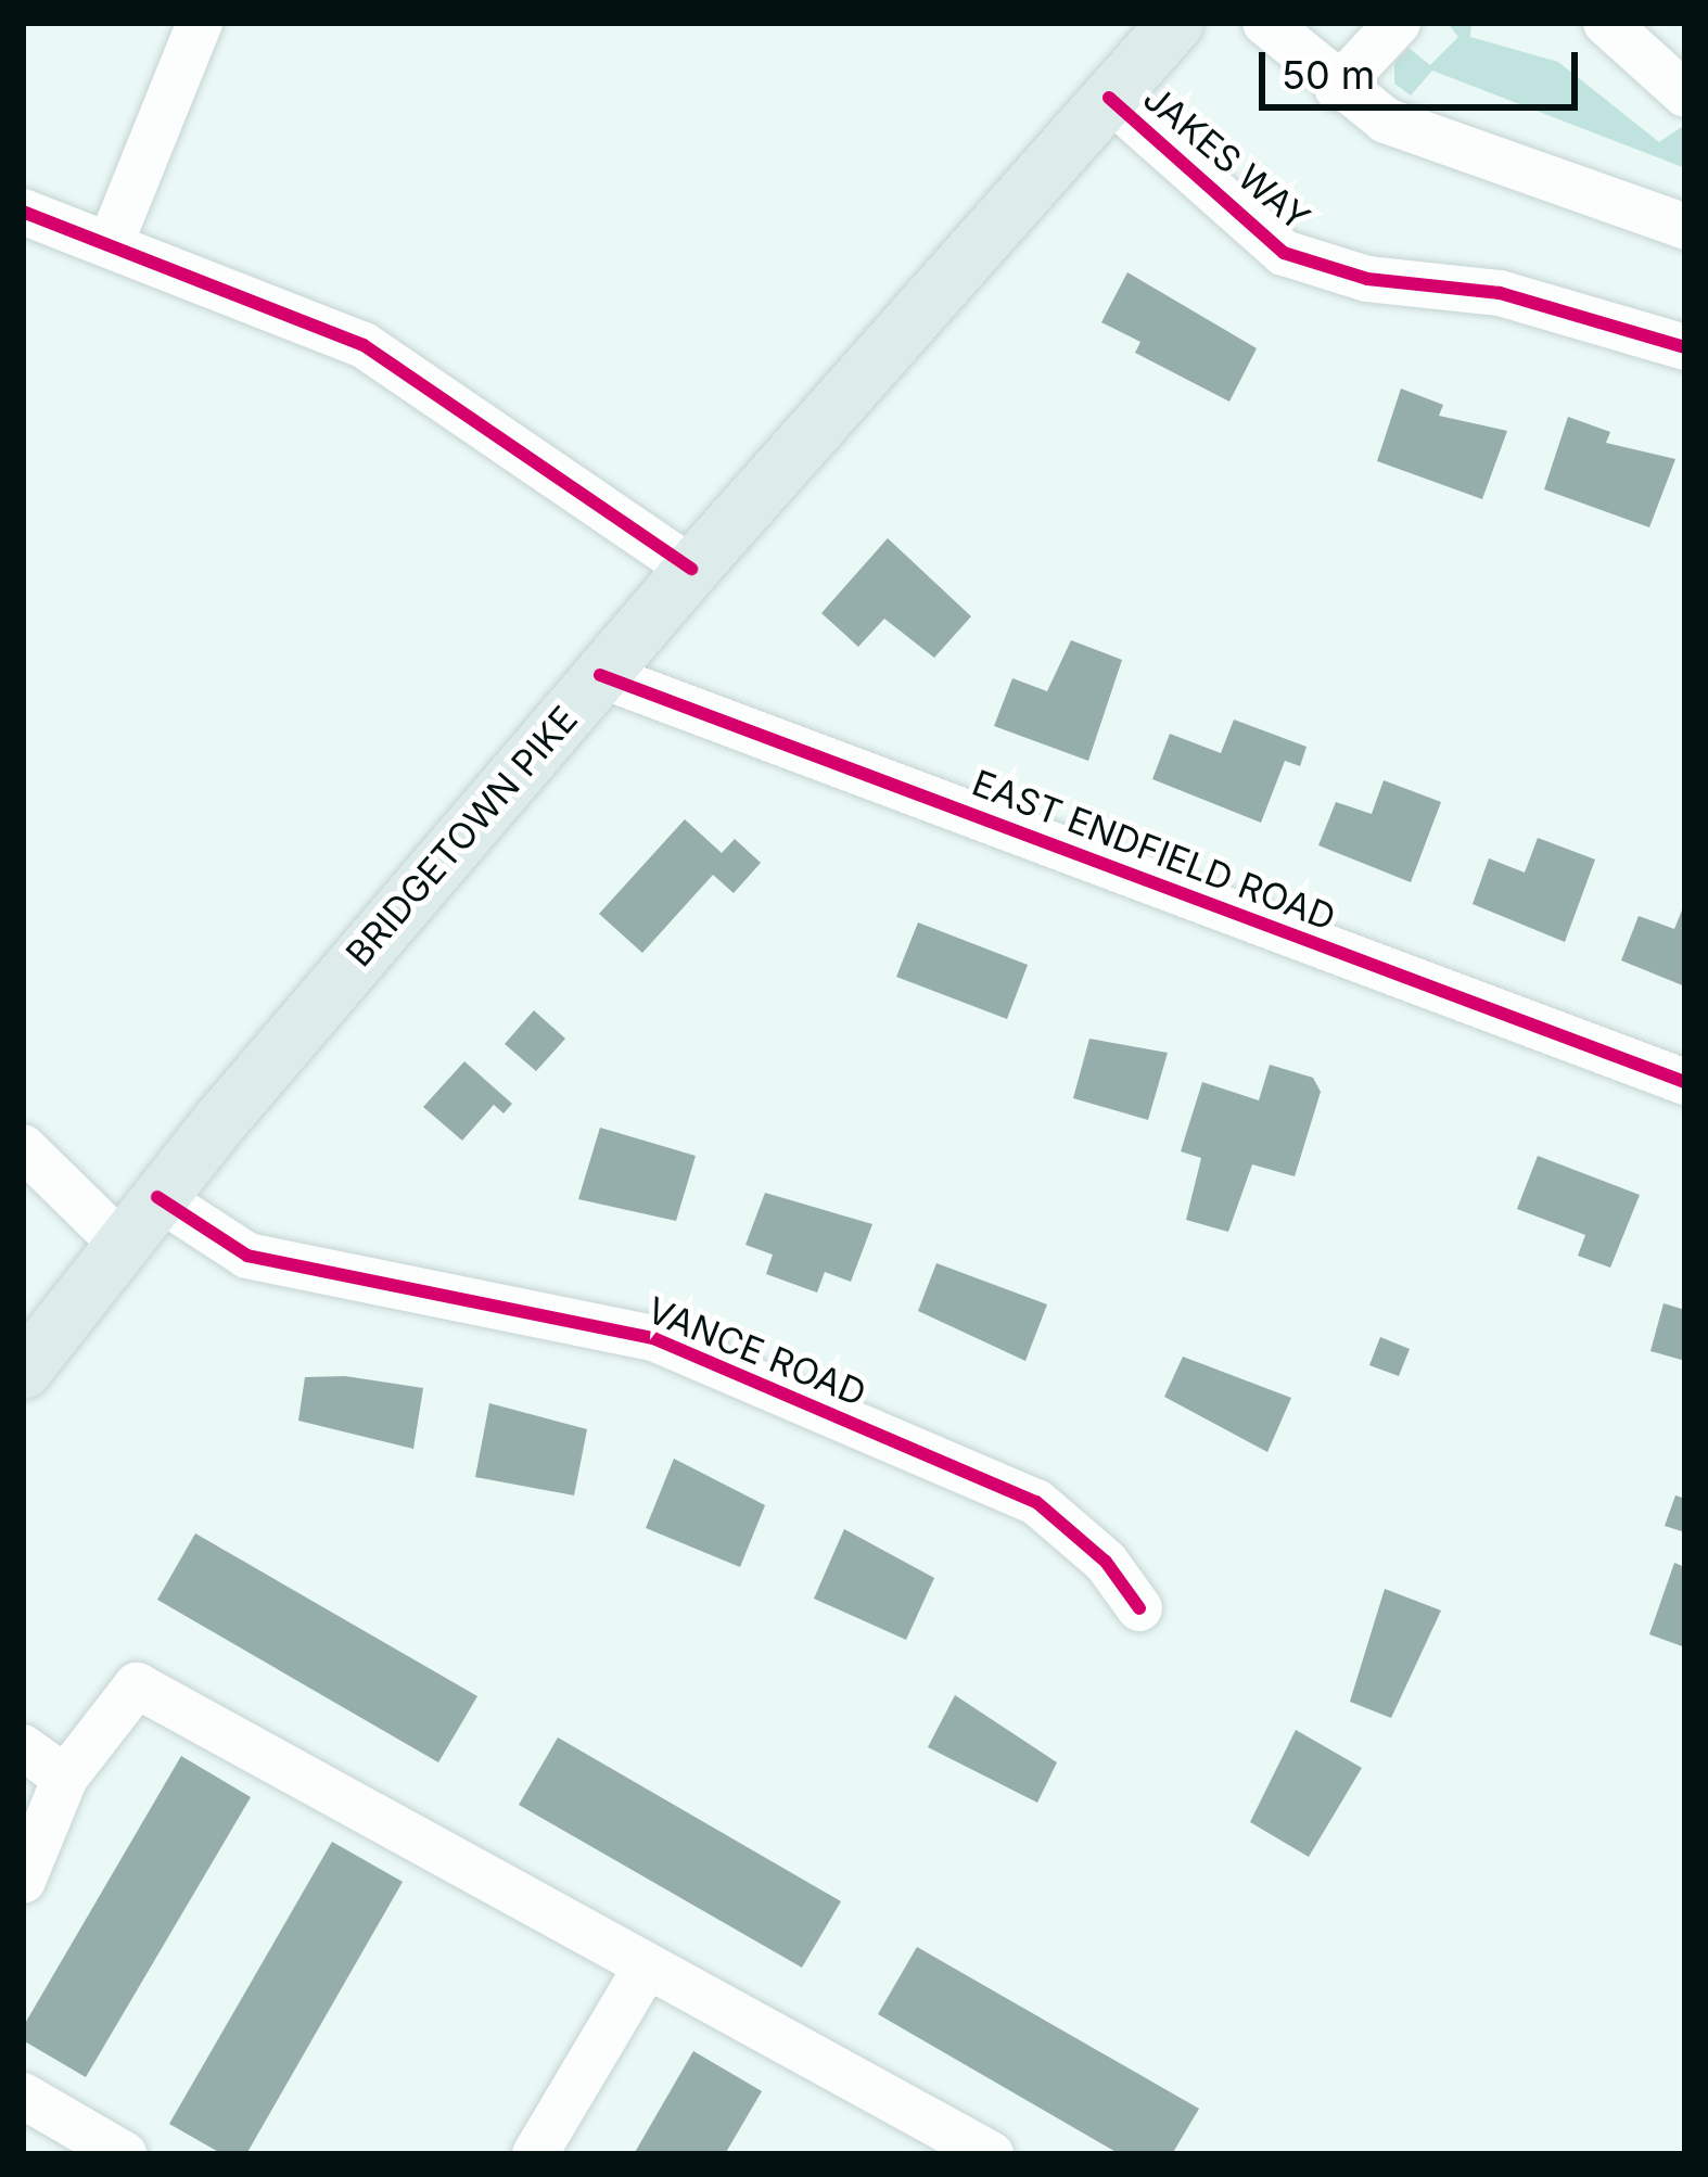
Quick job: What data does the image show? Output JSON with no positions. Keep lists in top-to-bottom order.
{
  "streets": {
    "main road": ["BRIDGETOWN PIKE"],
    "street": ["JAKES WAY", "EAST ENDFIELD ROAD", "VANCE ROAD"]
  },
  "crossings": [
    ["JAKES WAY", "BRIDGETOWN PIKE"],
    ["BRIDGETOWN PIKE", "EAST ENDFIELD ROAD"],
    ["BRIDGETOWN PIKE", "VANCE ROAD"]
  ],
  "scale_bar": "50 m"
}
